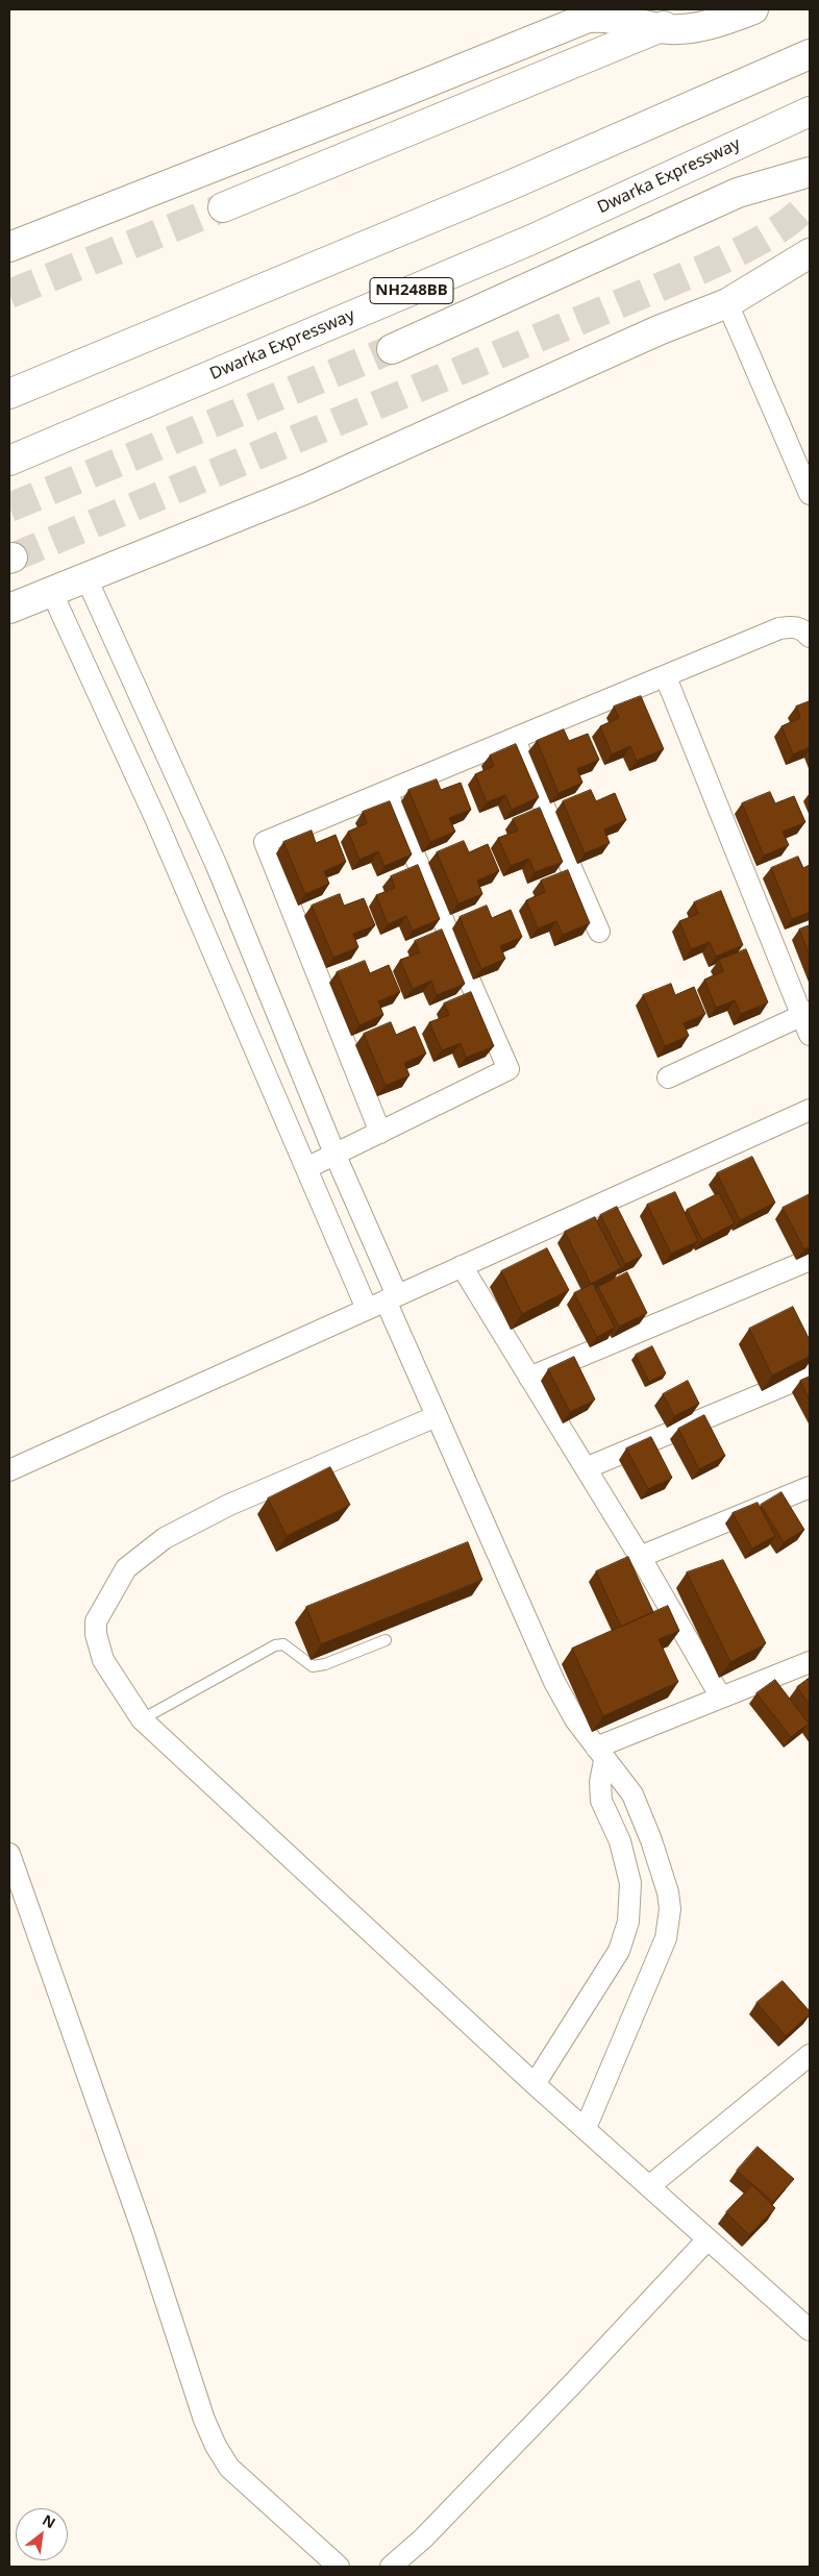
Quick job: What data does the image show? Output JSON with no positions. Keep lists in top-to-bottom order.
{
  "streets": {
    "highway": ["Dwarka Expressway", "NH248BB"]
  },
  "north": "top right"
}
